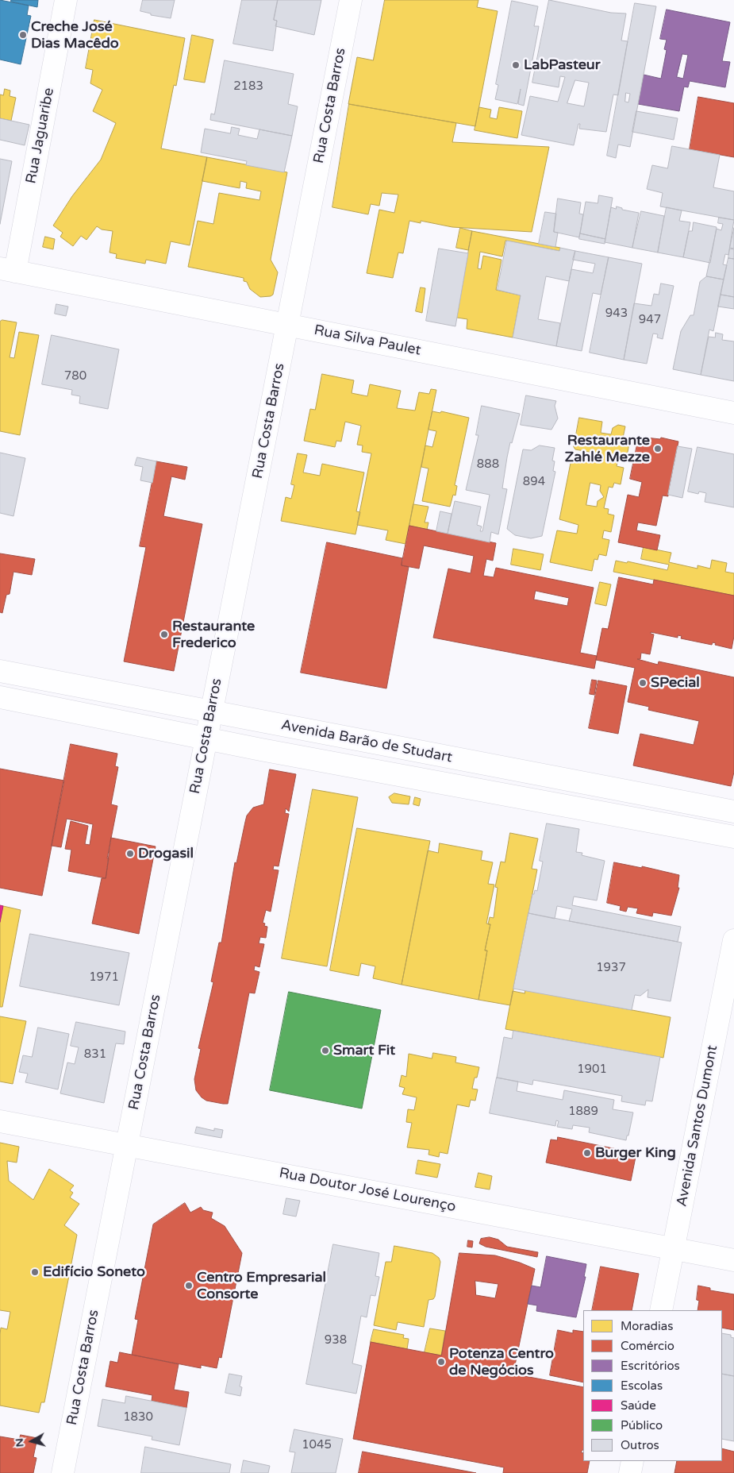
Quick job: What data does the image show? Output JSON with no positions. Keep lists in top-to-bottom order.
{
  "streets": {
    "street": [
      "Rua Costa Barros",
      "Rua Jaguaribe",
      "Rua Silva Paulet",
      "Avenida Barão de Studart",
      "Avenida Santos Dumont",
      "Rua Doutor José Lourenço"
    ]
  },
  "crossings": [
    ["Rua Costa Barros", "Rua Silva Paulet"],
    ["Rua Costa Barros", "Avenida Barão de Studart"],
    ["Rua Costa Barros", "Rua Doutor José Lourenço"],
    ["Rua Jaguaribe", "Rua Silva Paulet"],
    ["Avenida Santos Dumont", "Rua Doutor José Lourenço"]
  ],
  "places": [
    "Creche José Dias Macêdo",
    "LabPasteur",
    "Restaurante Zahlé Mezze",
    "Restaurante Frederico",
    "SPecial",
    "Drogasil",
    "Smart Fit",
    "Burger King",
    "Edifício Soneto",
    "Centro Empresarial Consorte",
    "Potenza Centro de Negócios"
  ],
  "house_numbers": [
    "2183",
    "943",
    "947",
    "780",
    "888",
    "894",
    "1937",
    "1971",
    "831",
    "1901",
    "1889",
    "938",
    "1830",
    "1045"
  ],
  "legend": [
    "Moradias",
    "Comércio",
    "Escritórios",
    "Escolas",
    "Saúde",
    "Público",
    "Outros"
  ],
  "north": "left"
}
